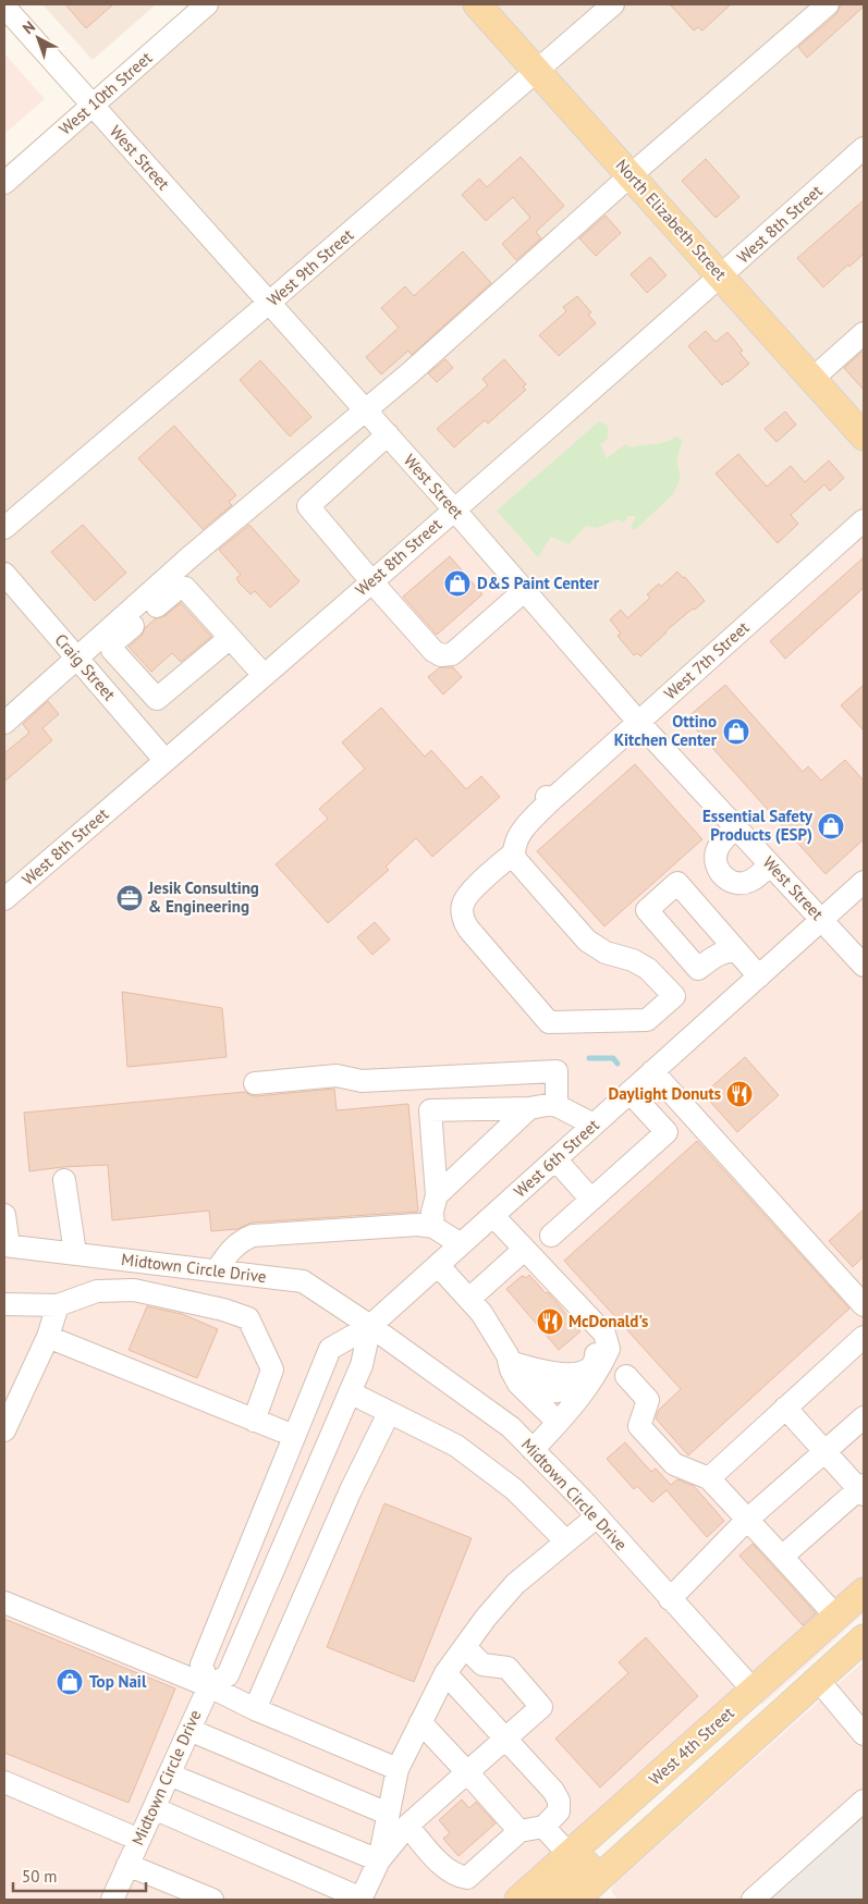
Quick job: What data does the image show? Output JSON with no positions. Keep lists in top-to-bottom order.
{
  "streets": {
    "main road": ["North Elizabeth Street", "West 4th Street"],
    "street": [
      "West 10th Street",
      "West Street",
      "West 8th Street",
      "West 9th Street",
      "West 7th Street",
      "Craig Street",
      "West 6th Street",
      "Midtown Circle Drive"
    ]
  },
  "crossings": [
    ["West 10th Street", "West Street"],
    ["West Street", "West 8th Street"],
    ["West Street", "West 9th Street"],
    ["West Street", "West 7th Street"],
    ["West Street", "West 6th Street"],
    ["North Elizabeth Street", "West 8th Street"],
    ["North Elizabeth Street", "West 9th Street"],
    ["West 8th Street", "Craig Street"],
    ["West 6th Street", "Midtown Circle Drive"],
    ["Midtown Circle Drive", "West 4th Street"]
  ],
  "places": {
    "shop": [
      "D&S Paint Center",
      "Ottino Kitchen Center",
      "Essential Safety Products (ESP)",
      "Top Nail"
    ],
    "office": ["Jesik Consulting & Engineering"],
    "restaurant": ["Daylight Donuts", "McDonald's"]
  },
  "scale_bar": "50 m",
  "north": "top left"
}
